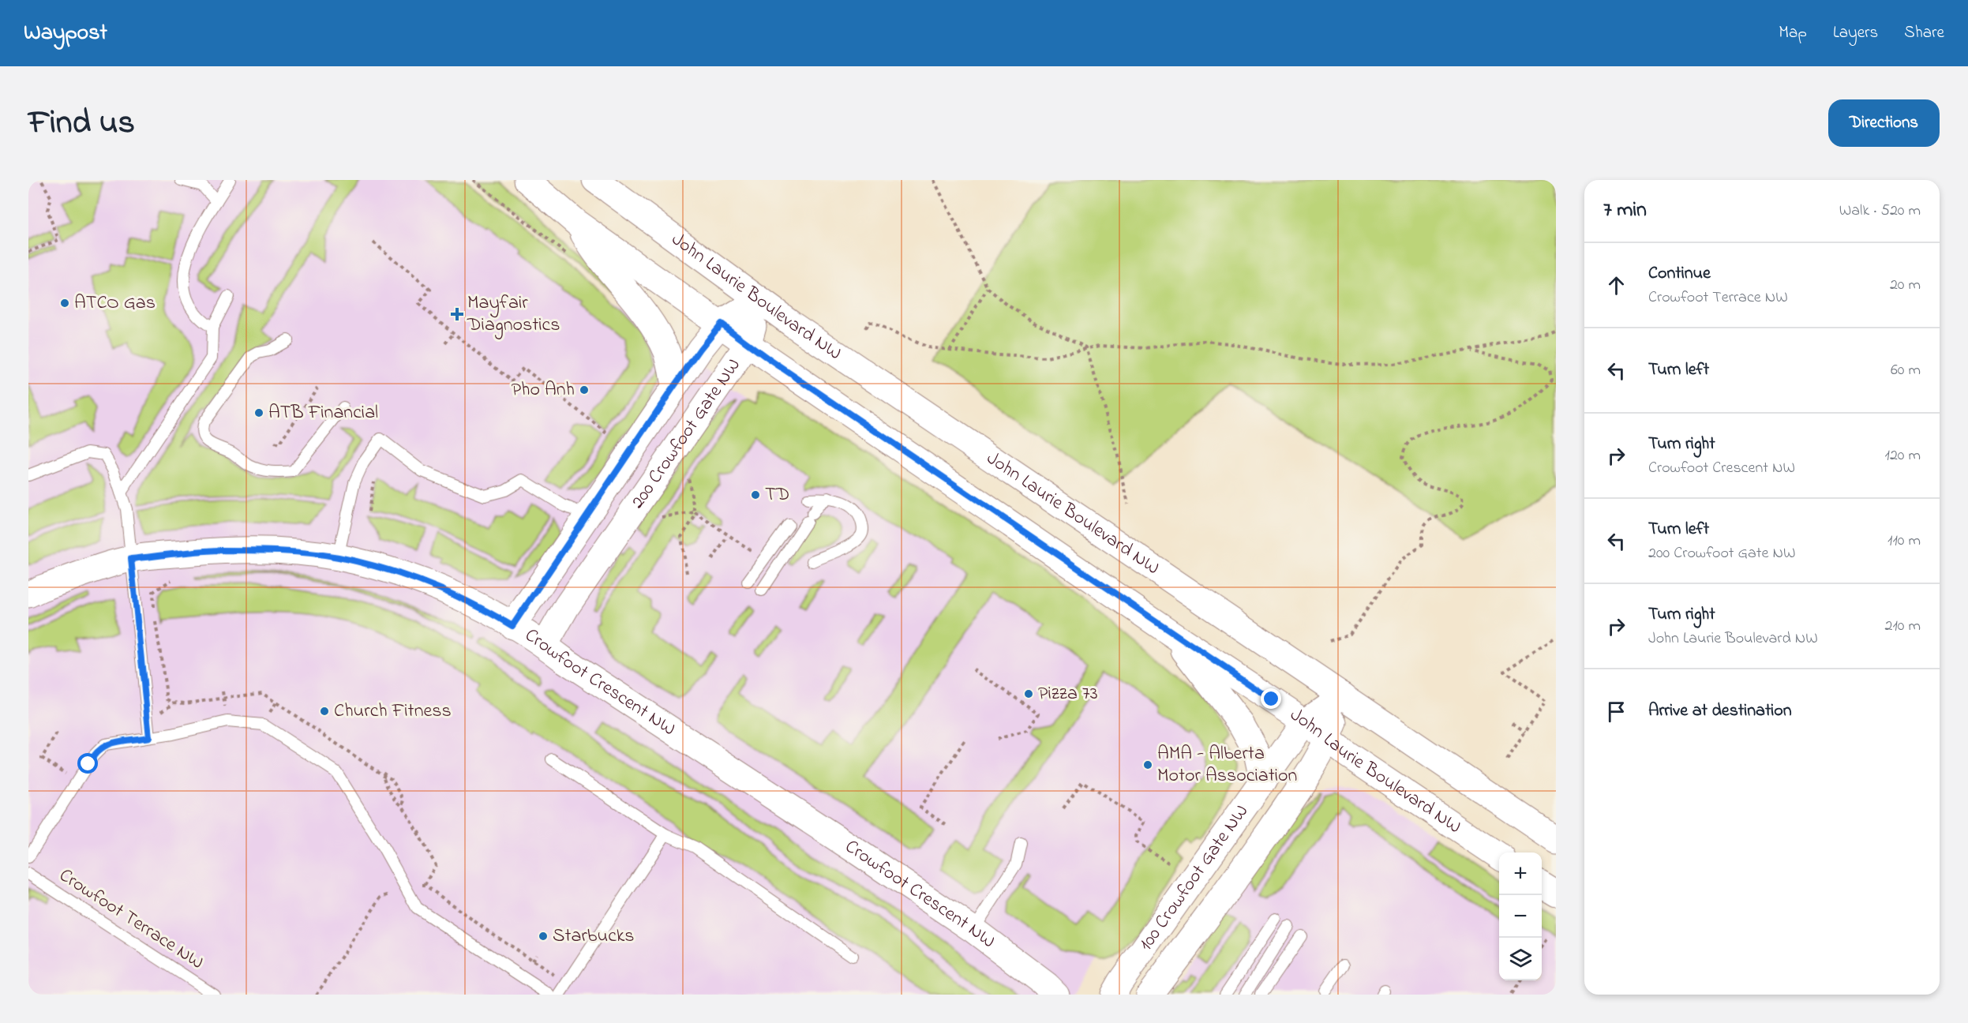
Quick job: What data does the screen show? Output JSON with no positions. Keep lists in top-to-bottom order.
{
  "streets": {
    "street": [
      "John Laurie Boulevard NW",
      "200 Crowfoot Gate NW",
      "Crowfoot Crescent NW",
      "100 Crowfoot Gate NW"
    ],
    "lane": ["Crowfoot Terrace NW"]
  },
  "crossings": [
    ["John Laurie Boulevard NW", "200 Crowfoot Gate NW"],
    ["John Laurie Boulevard NW", "100 Crowfoot Gate NW"],
    ["200 Crowfoot Gate NW", "Crowfoot Crescent NW"]
  ],
  "places": {
    "other": [
      "ATCO Gas",
      "Pho Anh",
      "ATB Financial",
      "TD",
      "Pizza 73",
      "Church Fitness",
      "AMA - Alberta Motor Association",
      "Starbucks"
    ],
    "health": ["Mayfair Diagnostics"]
  },
  "page": {
    "header": "Waypost",
    "nav": ["Map", "Layers", "Share"],
    "title": "Find us",
    "buttons": "Directions",
    "heading": ["7 min", "Walk · 520 m"],
    "list": [
      ["Continue", "Crowfoot Terrace NW", "20 m"],
      ["Turn left", "60 m"],
      ["Turn right", "Crowfoot Crescent NW", "120 m"],
      ["Turn left", "200 Crowfoot Gate NW", "110 m"],
      ["Turn right", "John Laurie Boulevard NW", "210 m"],
      "Arrive at destination"
    ],
    "map_buttons": ["+", "−"]
  }
}
